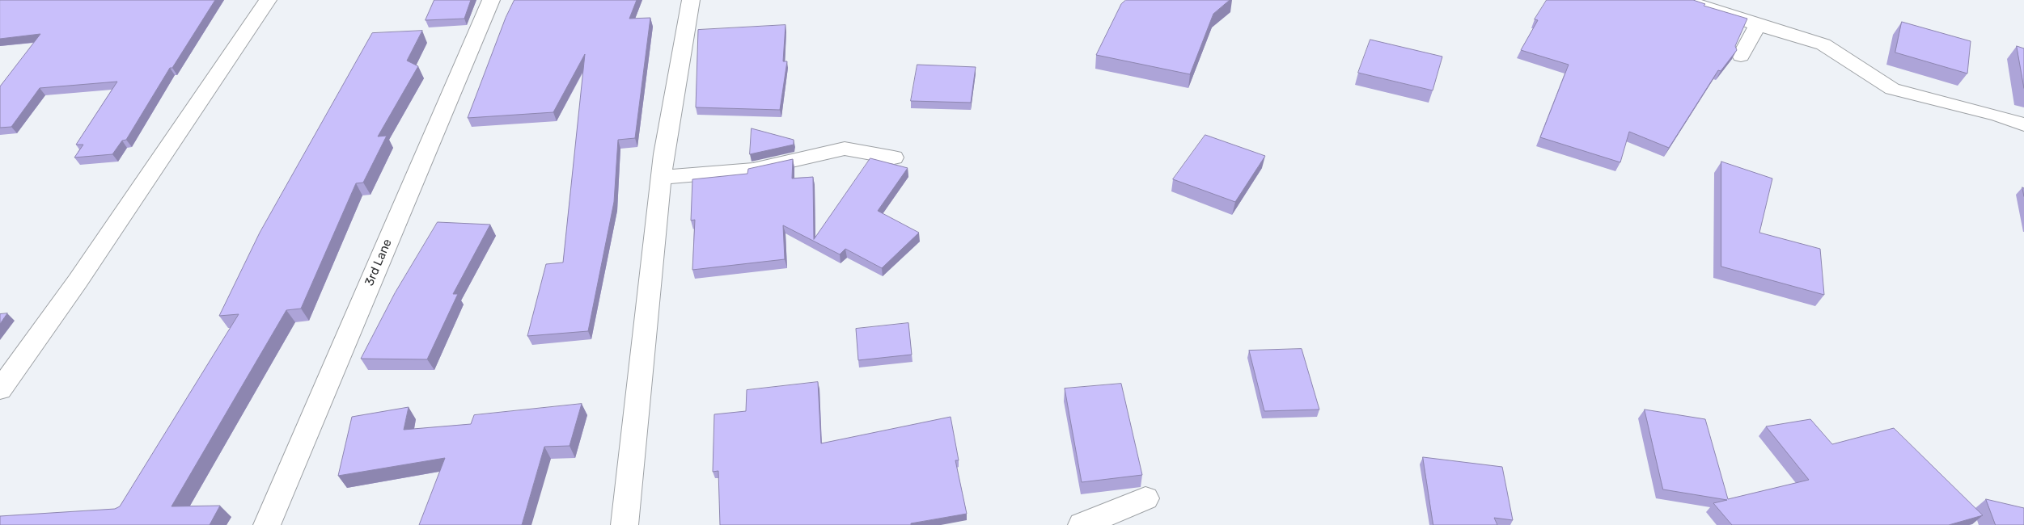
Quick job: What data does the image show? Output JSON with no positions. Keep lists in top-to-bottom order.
{
  "streets": {
    "street": ["3rd Lane"]
  }
}
